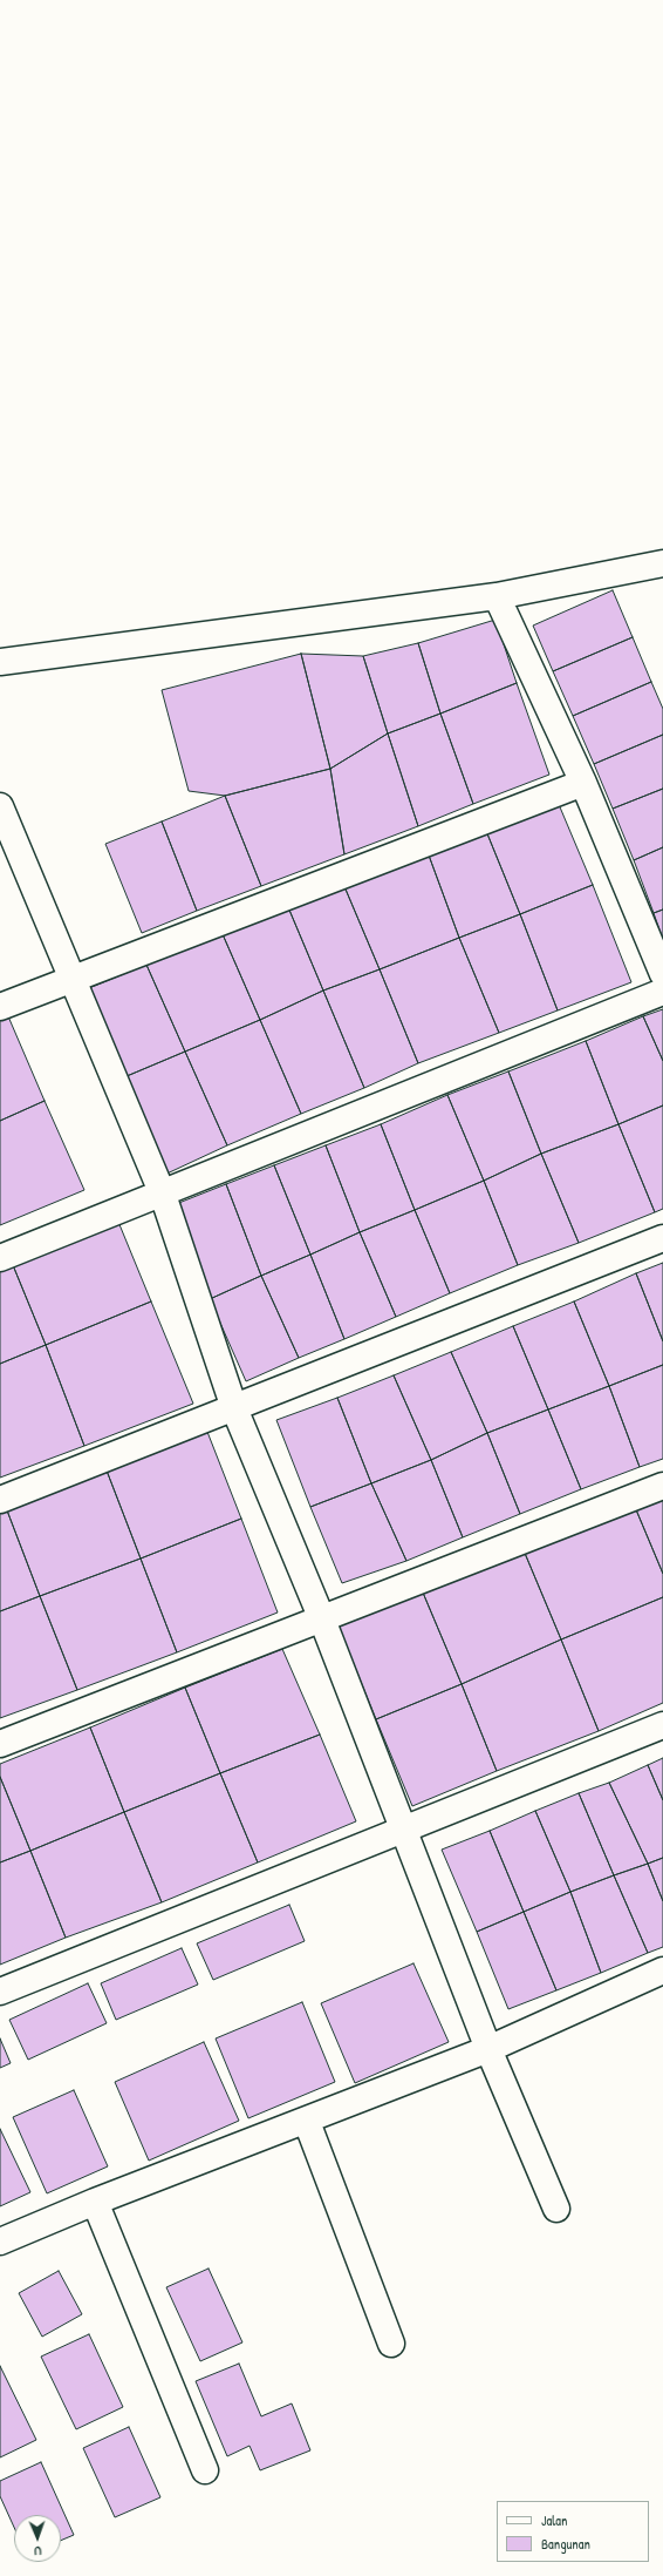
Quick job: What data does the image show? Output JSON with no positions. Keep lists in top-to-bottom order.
{
  "legend": ["Jalan", "Bangunan"],
  "north": "bottom"
}
